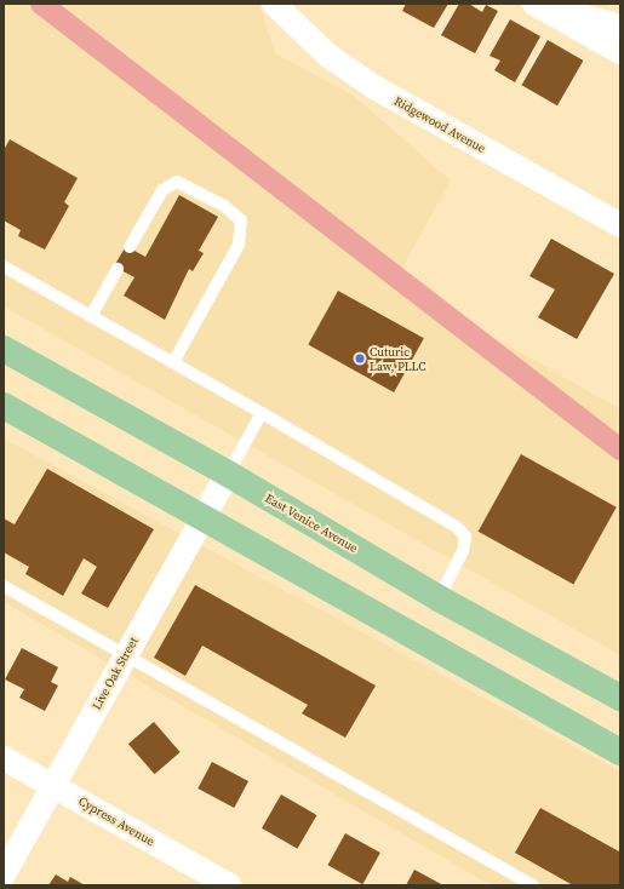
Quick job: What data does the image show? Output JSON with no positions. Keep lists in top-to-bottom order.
{
  "streets": {
    "main road": ["East Venice Avenue"],
    "street": ["Ridgewood Avenue", "Live Oak Street", "Cypress Avenue"]
  },
  "crossings": [
    ["East Venice Avenue", "Live Oak Street"],
    ["Live Oak Street", "Cypress Avenue"]
  ],
  "places": ["Cuturic Law, PLLC"]
}
